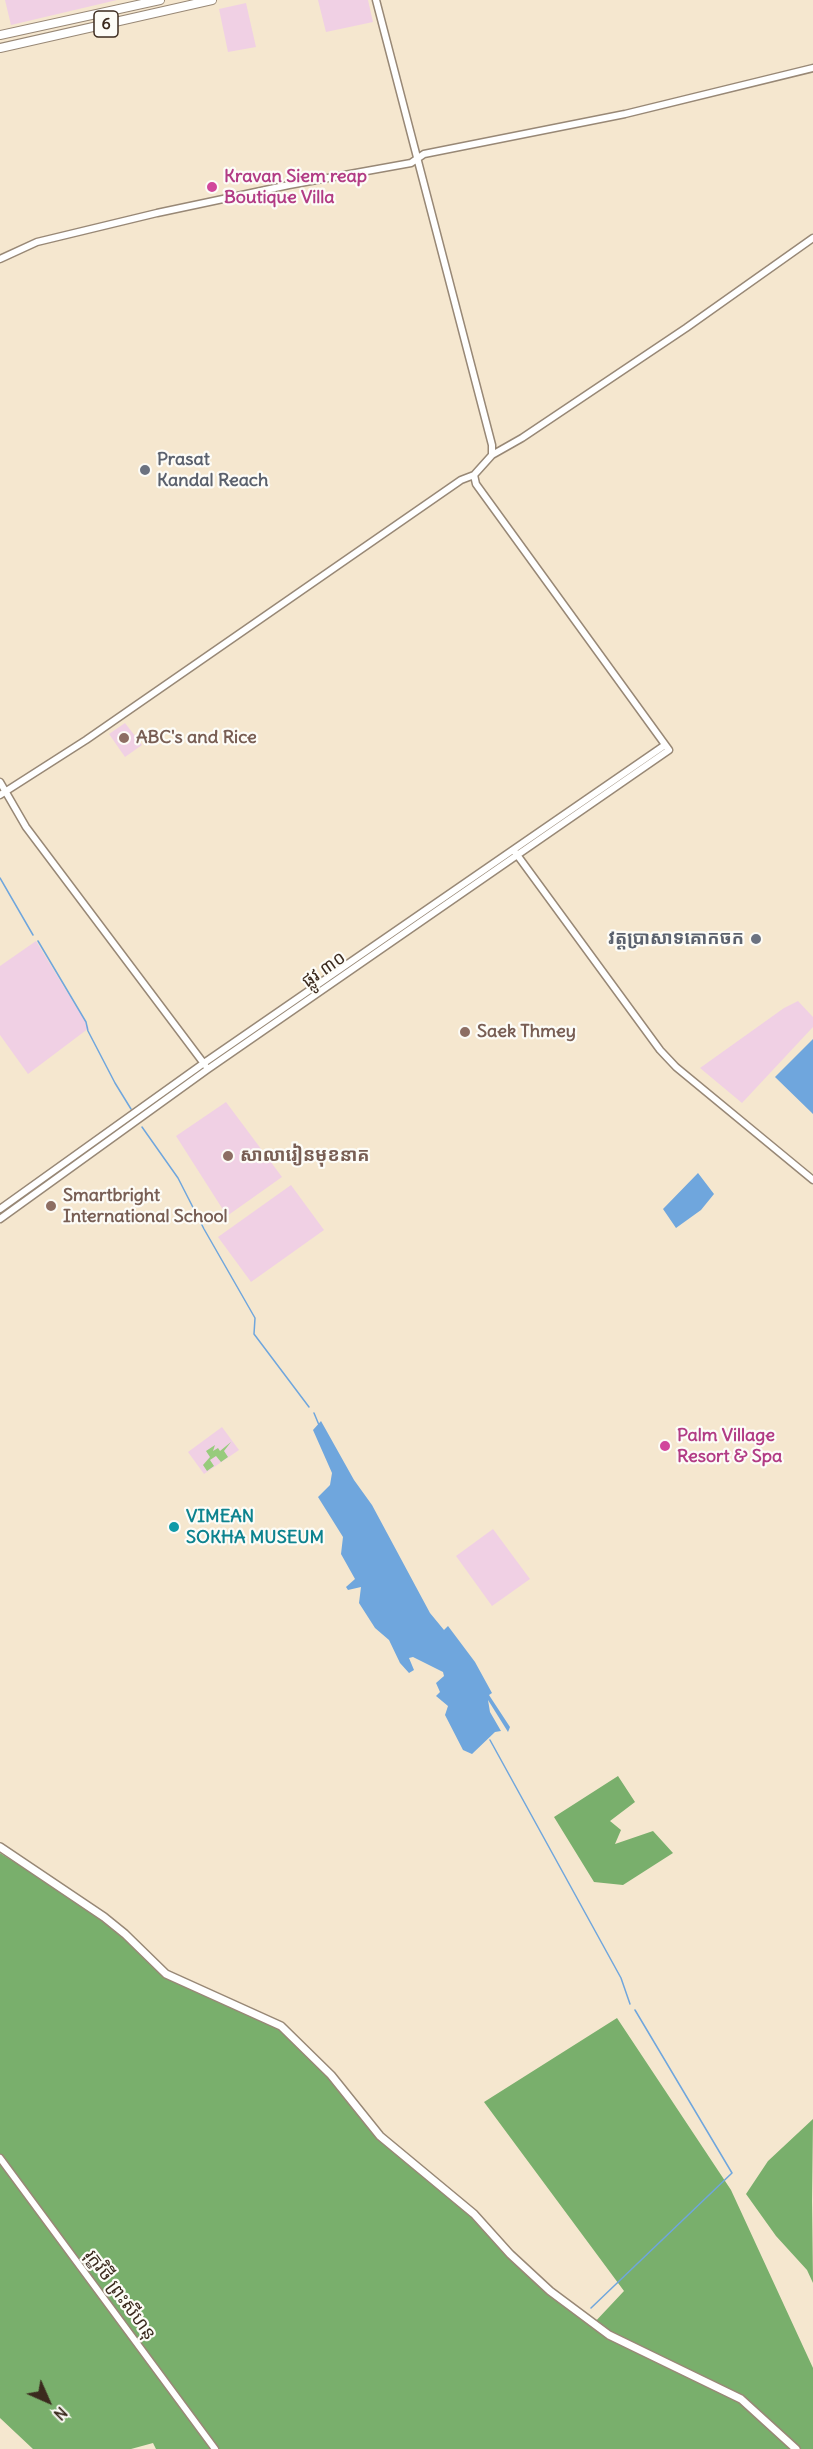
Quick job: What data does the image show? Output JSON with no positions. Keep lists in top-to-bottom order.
{
  "streets": {
    "main road": ["6"],
    "street": ["ផ្លូវ ៣០", "រុក្ខវិថី ព្រះសីហនុ"]
  },
  "places": [
    "Kravan Siem reap Boutique Villa",
    "Prasat Kandal Reach",
    "ABC's and Rice",
    "វត្តប្រាសាទគោកចក",
    "Saek Thmey",
    "សាលារៀនមុខនាគ",
    "Smartbright International School",
    "Palm Village Resort & Spa",
    "VIMEAN SOKHA MUSEUM"
  ],
  "north": "bottom right"
}
